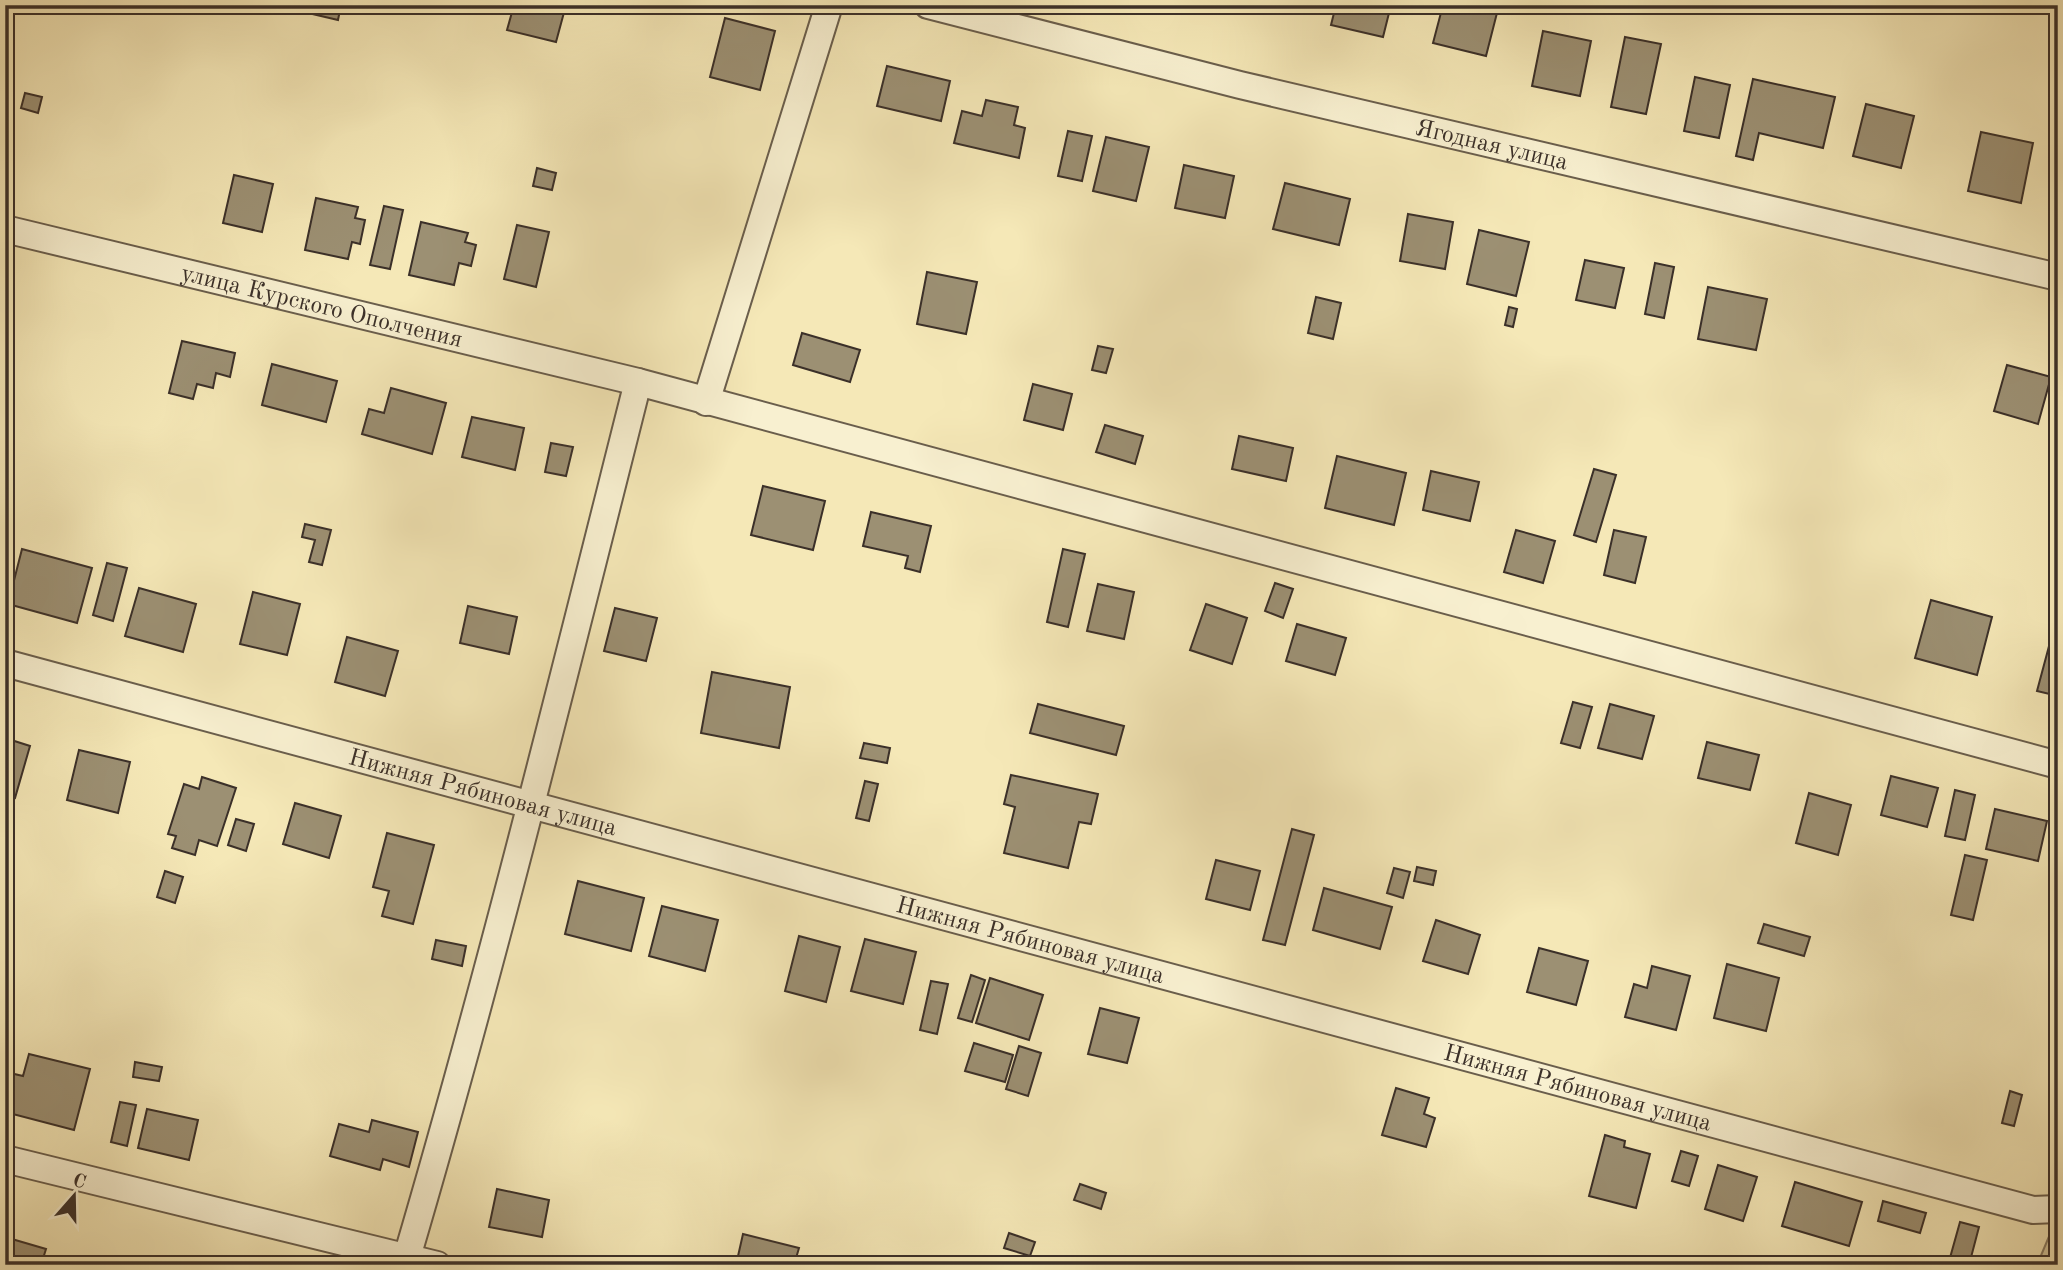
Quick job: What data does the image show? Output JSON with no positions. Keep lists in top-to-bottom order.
{
  "streets": {
    "street": ["Ягодная улица", "улица Курского Ополчения", "Нижняя Рябиновая улица"]
  },
  "north": "top"
}
